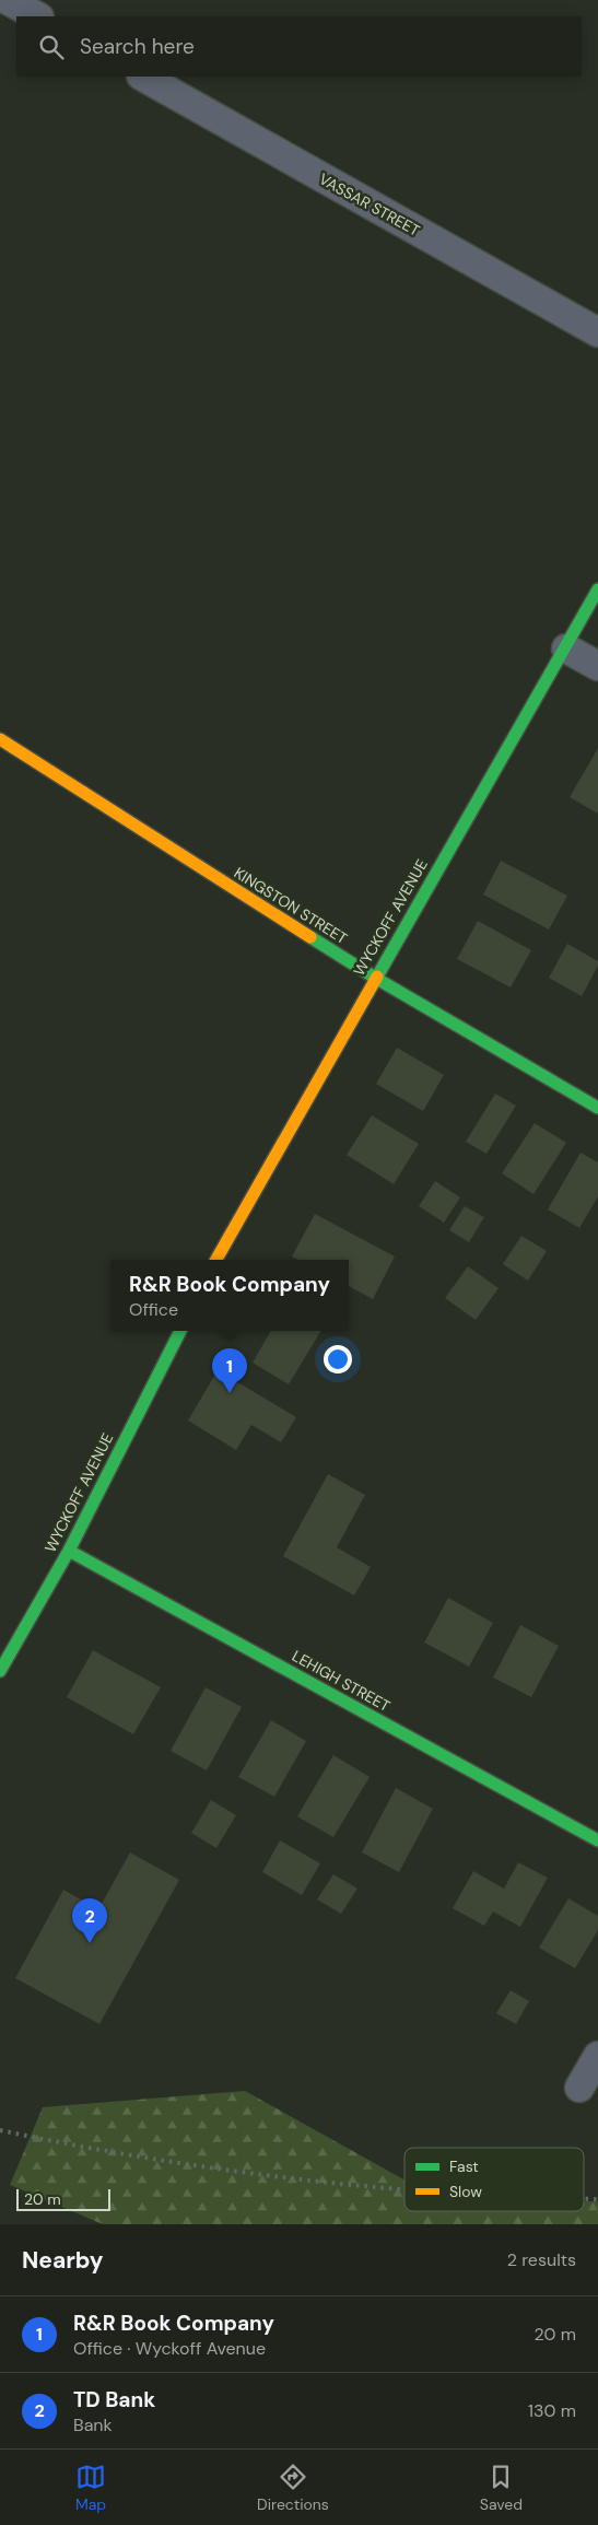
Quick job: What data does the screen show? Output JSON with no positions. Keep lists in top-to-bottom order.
{
  "streets": {
    "street": [
      "VASSAR STREET",
      "KINGSTON STREET",
      "WYCKOFF AVENUE",
      "LEHIGH STREET"
    ]
  },
  "crossings": [
    ["KINGSTON STREET", "WYCKOFF AVENUE"],
    ["WYCKOFF AVENUE", "LEHIGH STREET"]
  ],
  "legend": ["Fast", "Slow"],
  "scale_bar": "20 m",
  "page": {
    "search": "Search here",
    "popup": ["R&R Book Company", "Office"],
    "pins": ["1", "2"],
    "scale": "20 m",
    "heading": ["Nearby", "2 results"],
    "list": [
      {
        "mark": "1",
        "name": "R&R Book Company",
        "note": "Office · Wyckoff Avenue",
        "value": "20 m"
      },
      {
        "mark": "2",
        "name": "TD Bank",
        "note": "Bank",
        "value": "130 m"
      }
    ],
    "nav": ["Map", "Directions", "Saved"]
  }
}
